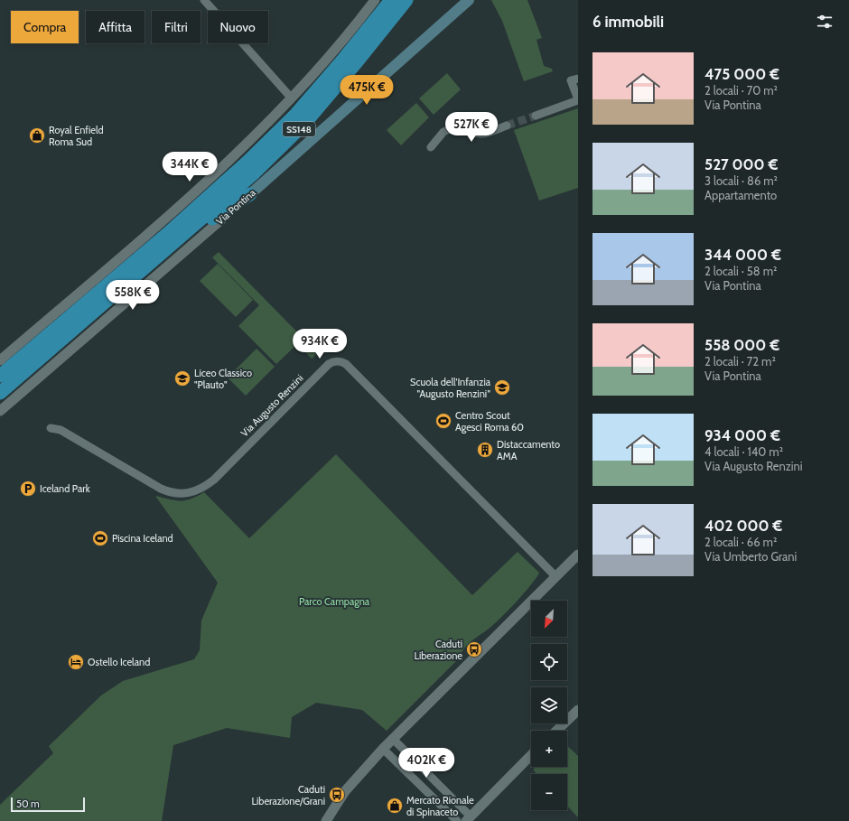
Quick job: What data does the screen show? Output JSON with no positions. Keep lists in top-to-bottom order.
{
  "streets": {
    "highway": ["SS148"],
    "main road": ["Via Pontina"],
    "street": ["Via Augusto Renzini"]
  },
  "parks": ["Parco Campagna"],
  "places": {
    "shop": ["Royal Enfield Roma Sud", "Mercato Rionale di Spinaceto"],
    "school or university": ["Liceo Classico \"Plauto\"", "Scuola dell'Infanzia \"Augusto Renzini\""],
    "sports": ["Centro Scout Agesci Roma 60", "Piscina Iceland"],
    "building": ["Distaccamento AMA"],
    "parking": ["Iceland Park"],
    "bus stop": ["Caduti Liberazione", "Caduti Liberazione/Grani"],
    "hotel": ["Ostello Iceland"]
  },
  "scale_bar": "50 m",
  "north": "bottom left",
  "page": {
    "heading": "6 immobili",
    "chip": [
      "Compra",
      "Affitta",
      "Filtri",
      "Nuovo"
    ],
    "list": [
      {
        "name": "475 000 €",
        "note": "2 locali · 70 m² · Via Pontina"
      },
      {
        "name": "527 000 €",
        "note": "3 locali · 86 m² · Appartamento"
      },
      {
        "name": "344 000 €",
        "note": "2 locali · 58 m² · Via Pontina"
      },
      {
        "name": "558 000 €",
        "note": "2 locali · 72 m² · Via Pontina"
      },
      {
        "name": "934 000 €",
        "note": "4 locali · 140 m² · Via Augusto Renzini"
      },
      {
        "name": "402 000 €",
        "note": "2 locali · 66 m² · Via Umberto Grani"
      }
    ],
    "price": [
      "475K €",
      "527K €",
      "344K €",
      "558K €",
      "934K €",
      "402K €"
    ],
    "map_buttons": ["+", "−"],
    "scale": "50 m"
  }
}
